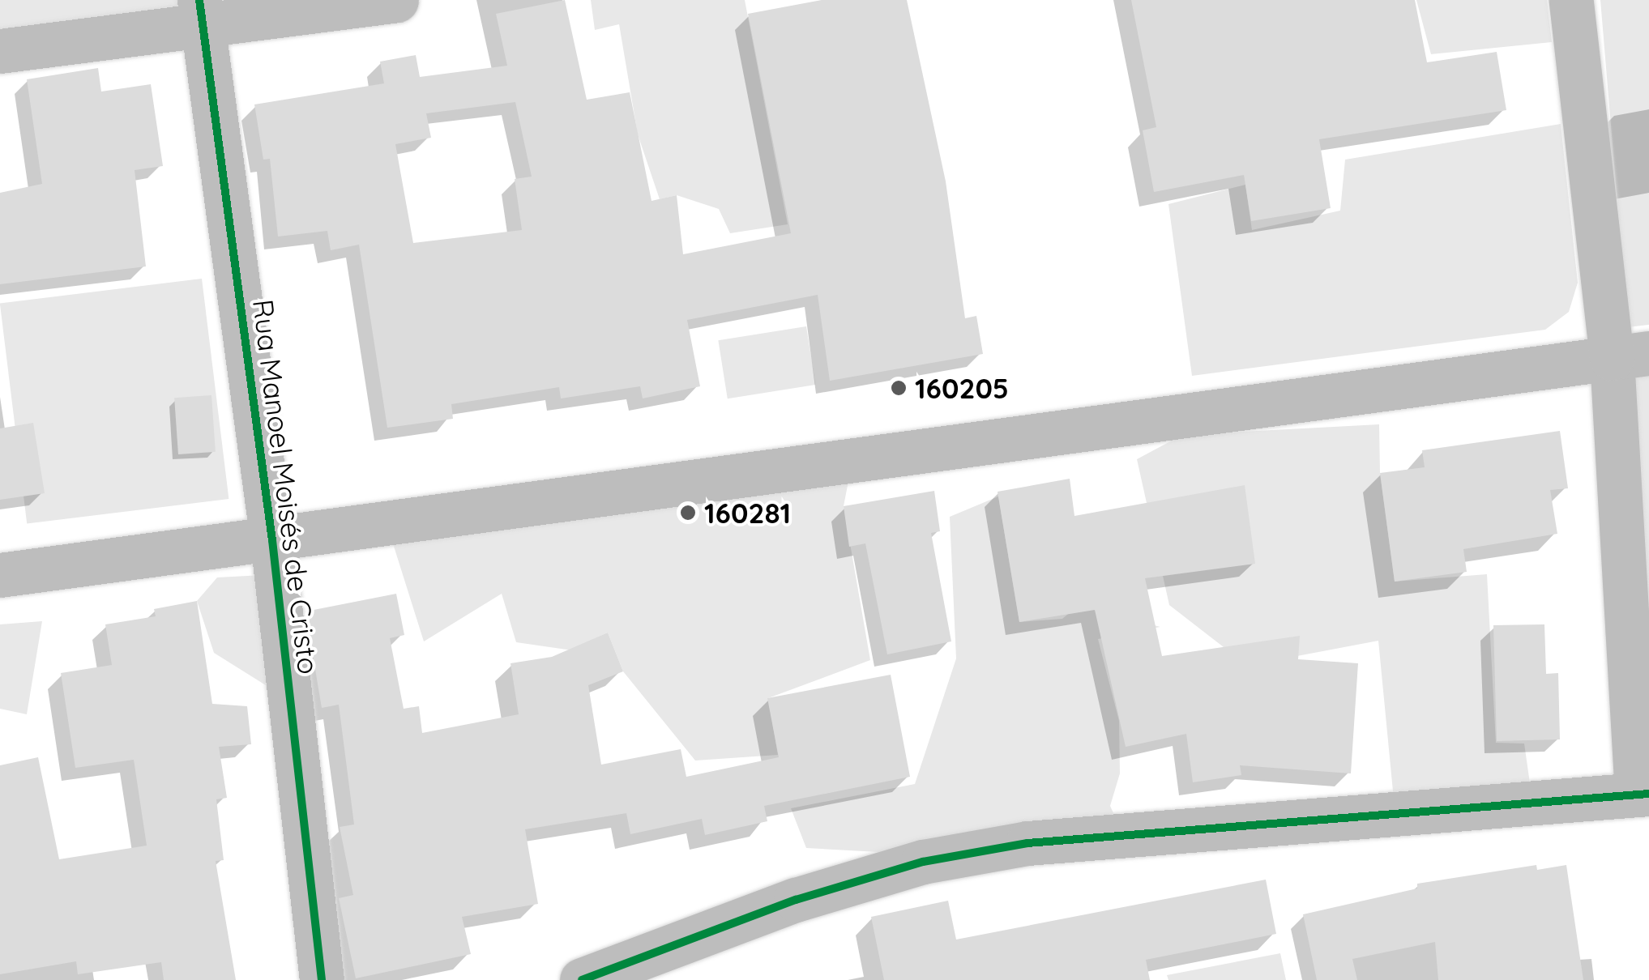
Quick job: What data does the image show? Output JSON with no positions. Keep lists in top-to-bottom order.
{
  "streets": {
    "street": ["Rua Manoel Moisés de Cristo"]
  },
  "places": ["160205", "160281"]
}
